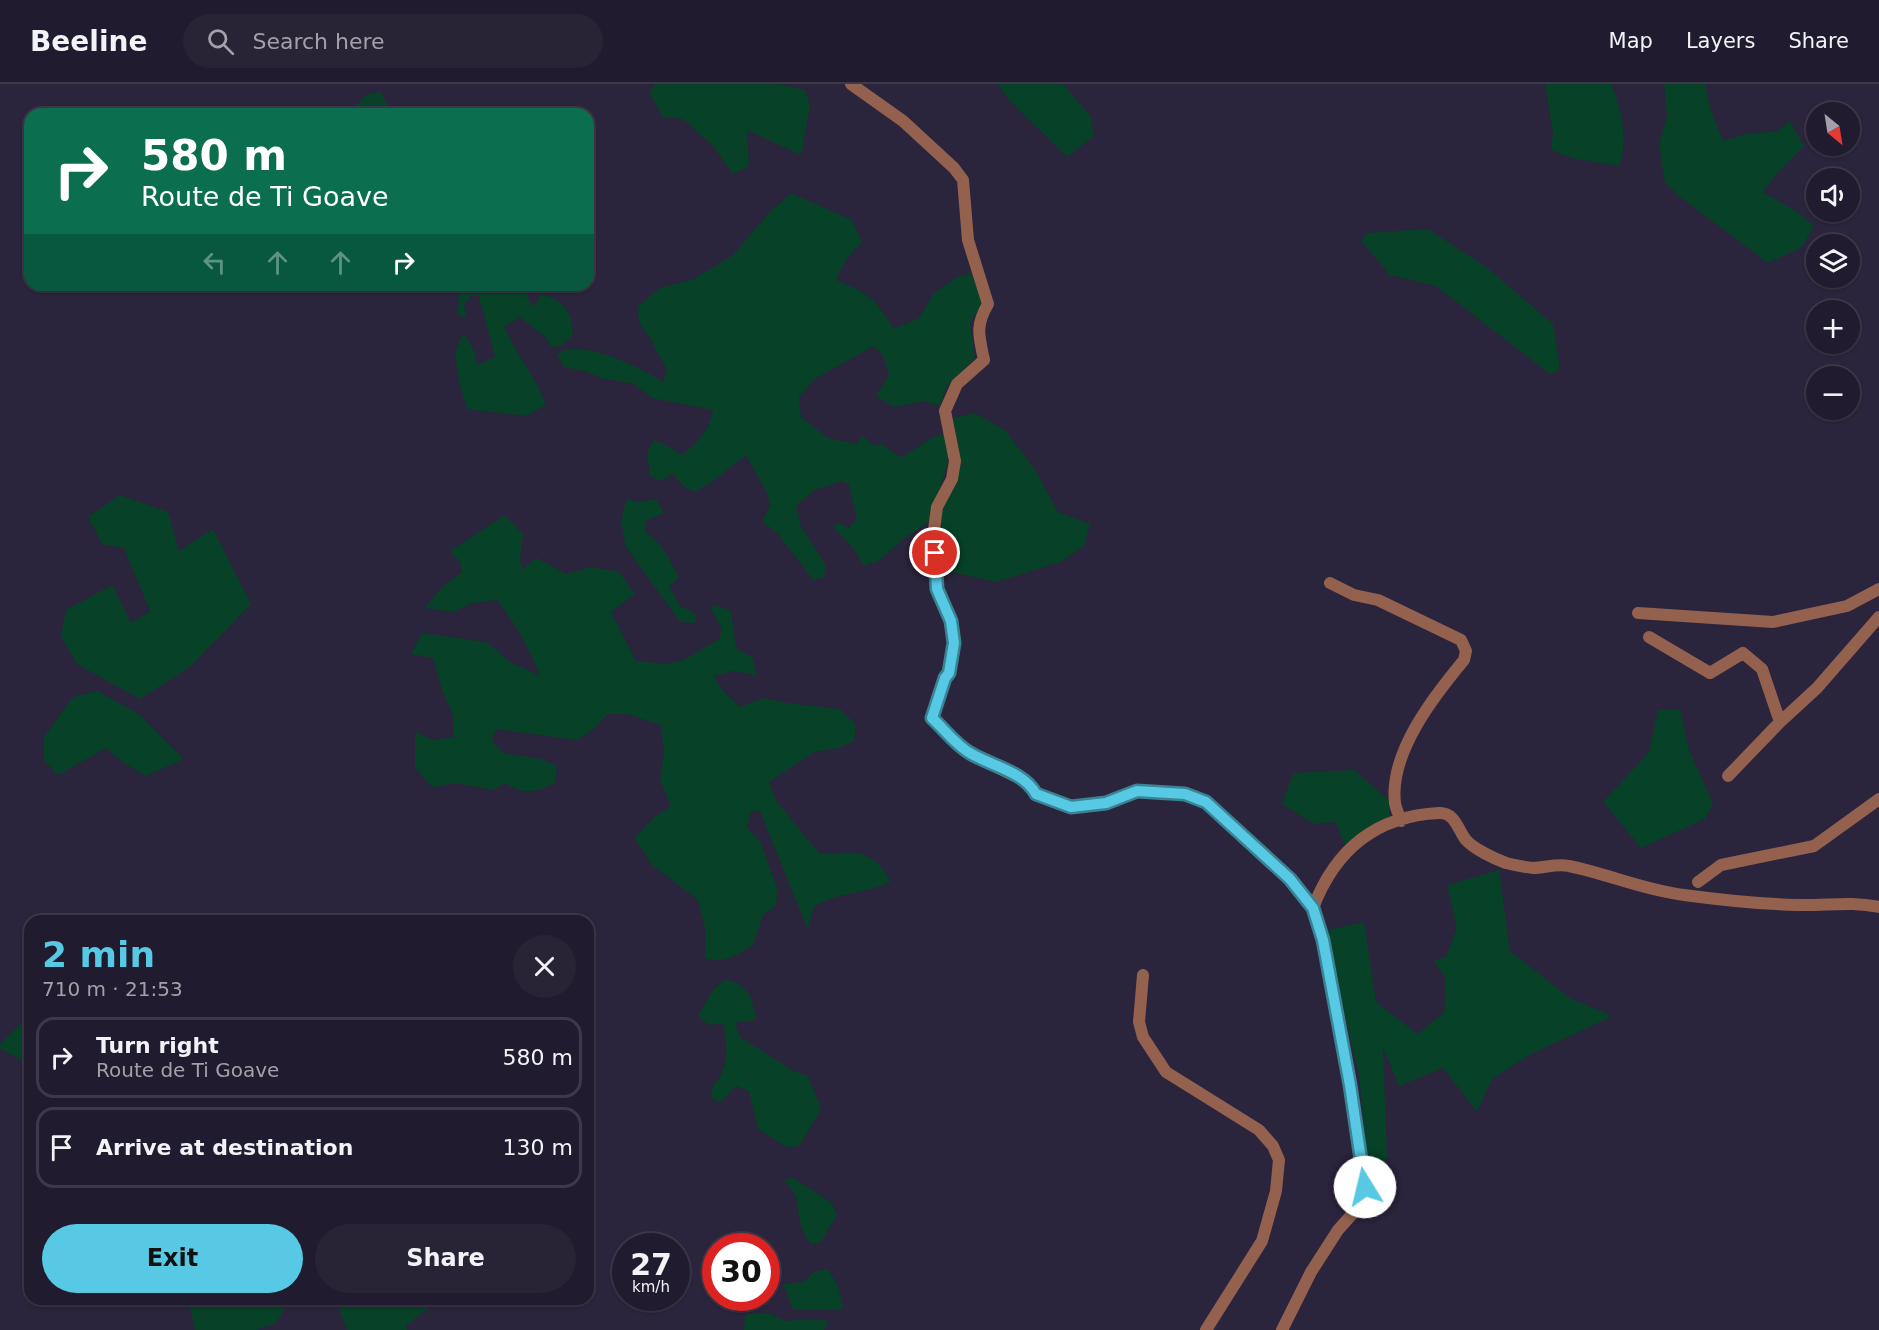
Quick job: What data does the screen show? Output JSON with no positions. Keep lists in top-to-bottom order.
{
  "north": "bottom right",
  "page": {
    "header": "Beeline",
    "search": "Search here",
    "nav": ["Map", "Layers", "Share"],
    "map_buttons": ["+", "−"],
    "turn": ["580 m", "Route de Ti Goave"],
    "heading": ["2 min", "710 m · 21:53"],
    "list": [
      {
        "name": "Turn right",
        "note": "Route de Ti Goave",
        "value": "580 m"
      },
      {
        "name": "Arrive at destination",
        "value": "130 m"
      }
    ],
    "buttons": ["Exit", "Share"],
    "speed": "27 km/h",
    "limit": "30"
  }
}
